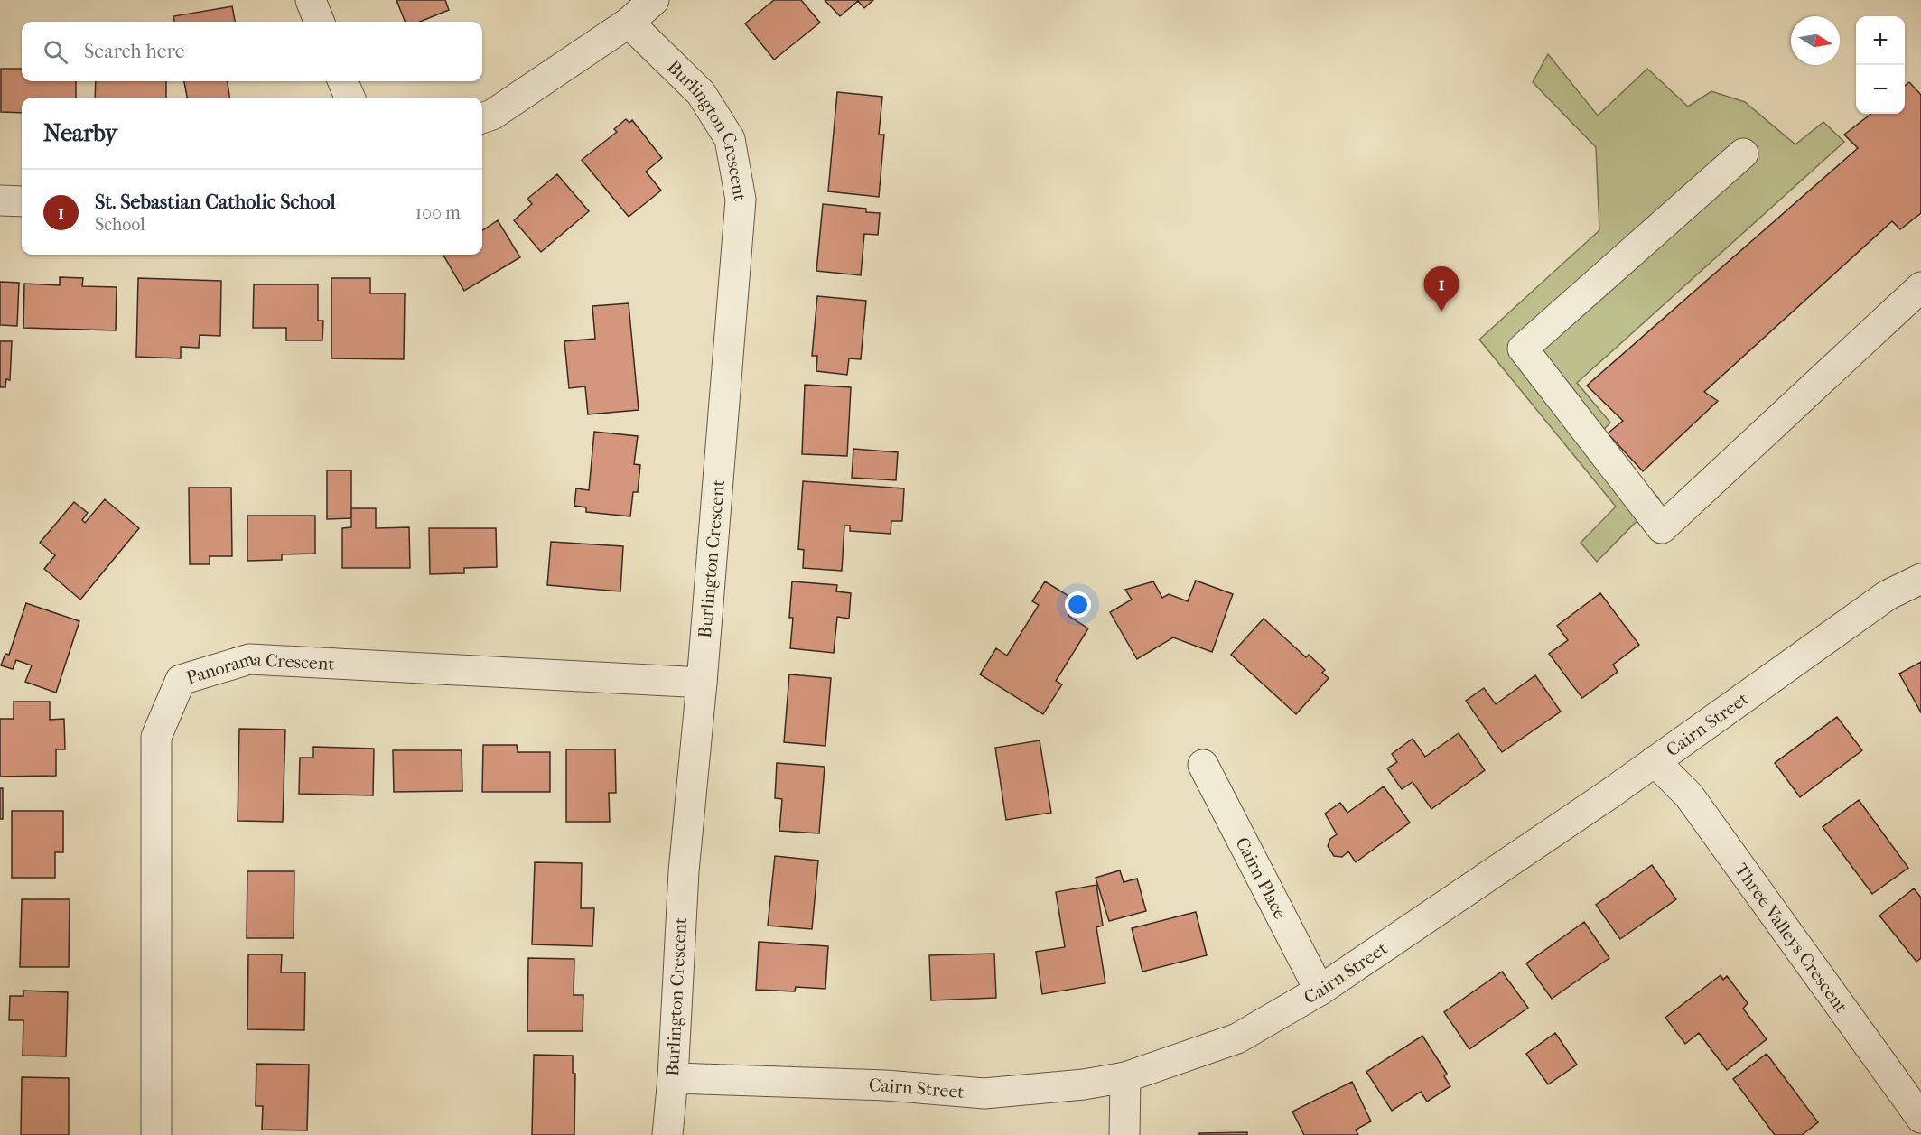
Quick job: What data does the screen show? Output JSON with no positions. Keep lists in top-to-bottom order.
{
  "streets": {
    "street": [
      "Burlington Crescent",
      "Panorama Crescent",
      "Cairn Street",
      "Cairn Place",
      "Three Valleys Crescent"
    ]
  },
  "crossings": [
    ["Burlington Crescent", "Panorama Crescent"],
    ["Burlington Crescent", "Cairn Street"],
    ["Cairn Street", "Cairn Place"],
    ["Cairn Street", "Three Valleys Crescent"]
  ],
  "north": "right",
  "page": {
    "map_buttons": ["+", "−"],
    "search": "Search here",
    "heading": "Nearby",
    "list": [
      {
        "mark": "1",
        "name": "St. Sebastian Catholic School",
        "note": "School",
        "value": "100 m"
      }
    ],
    "pins": "1"
  }
}
